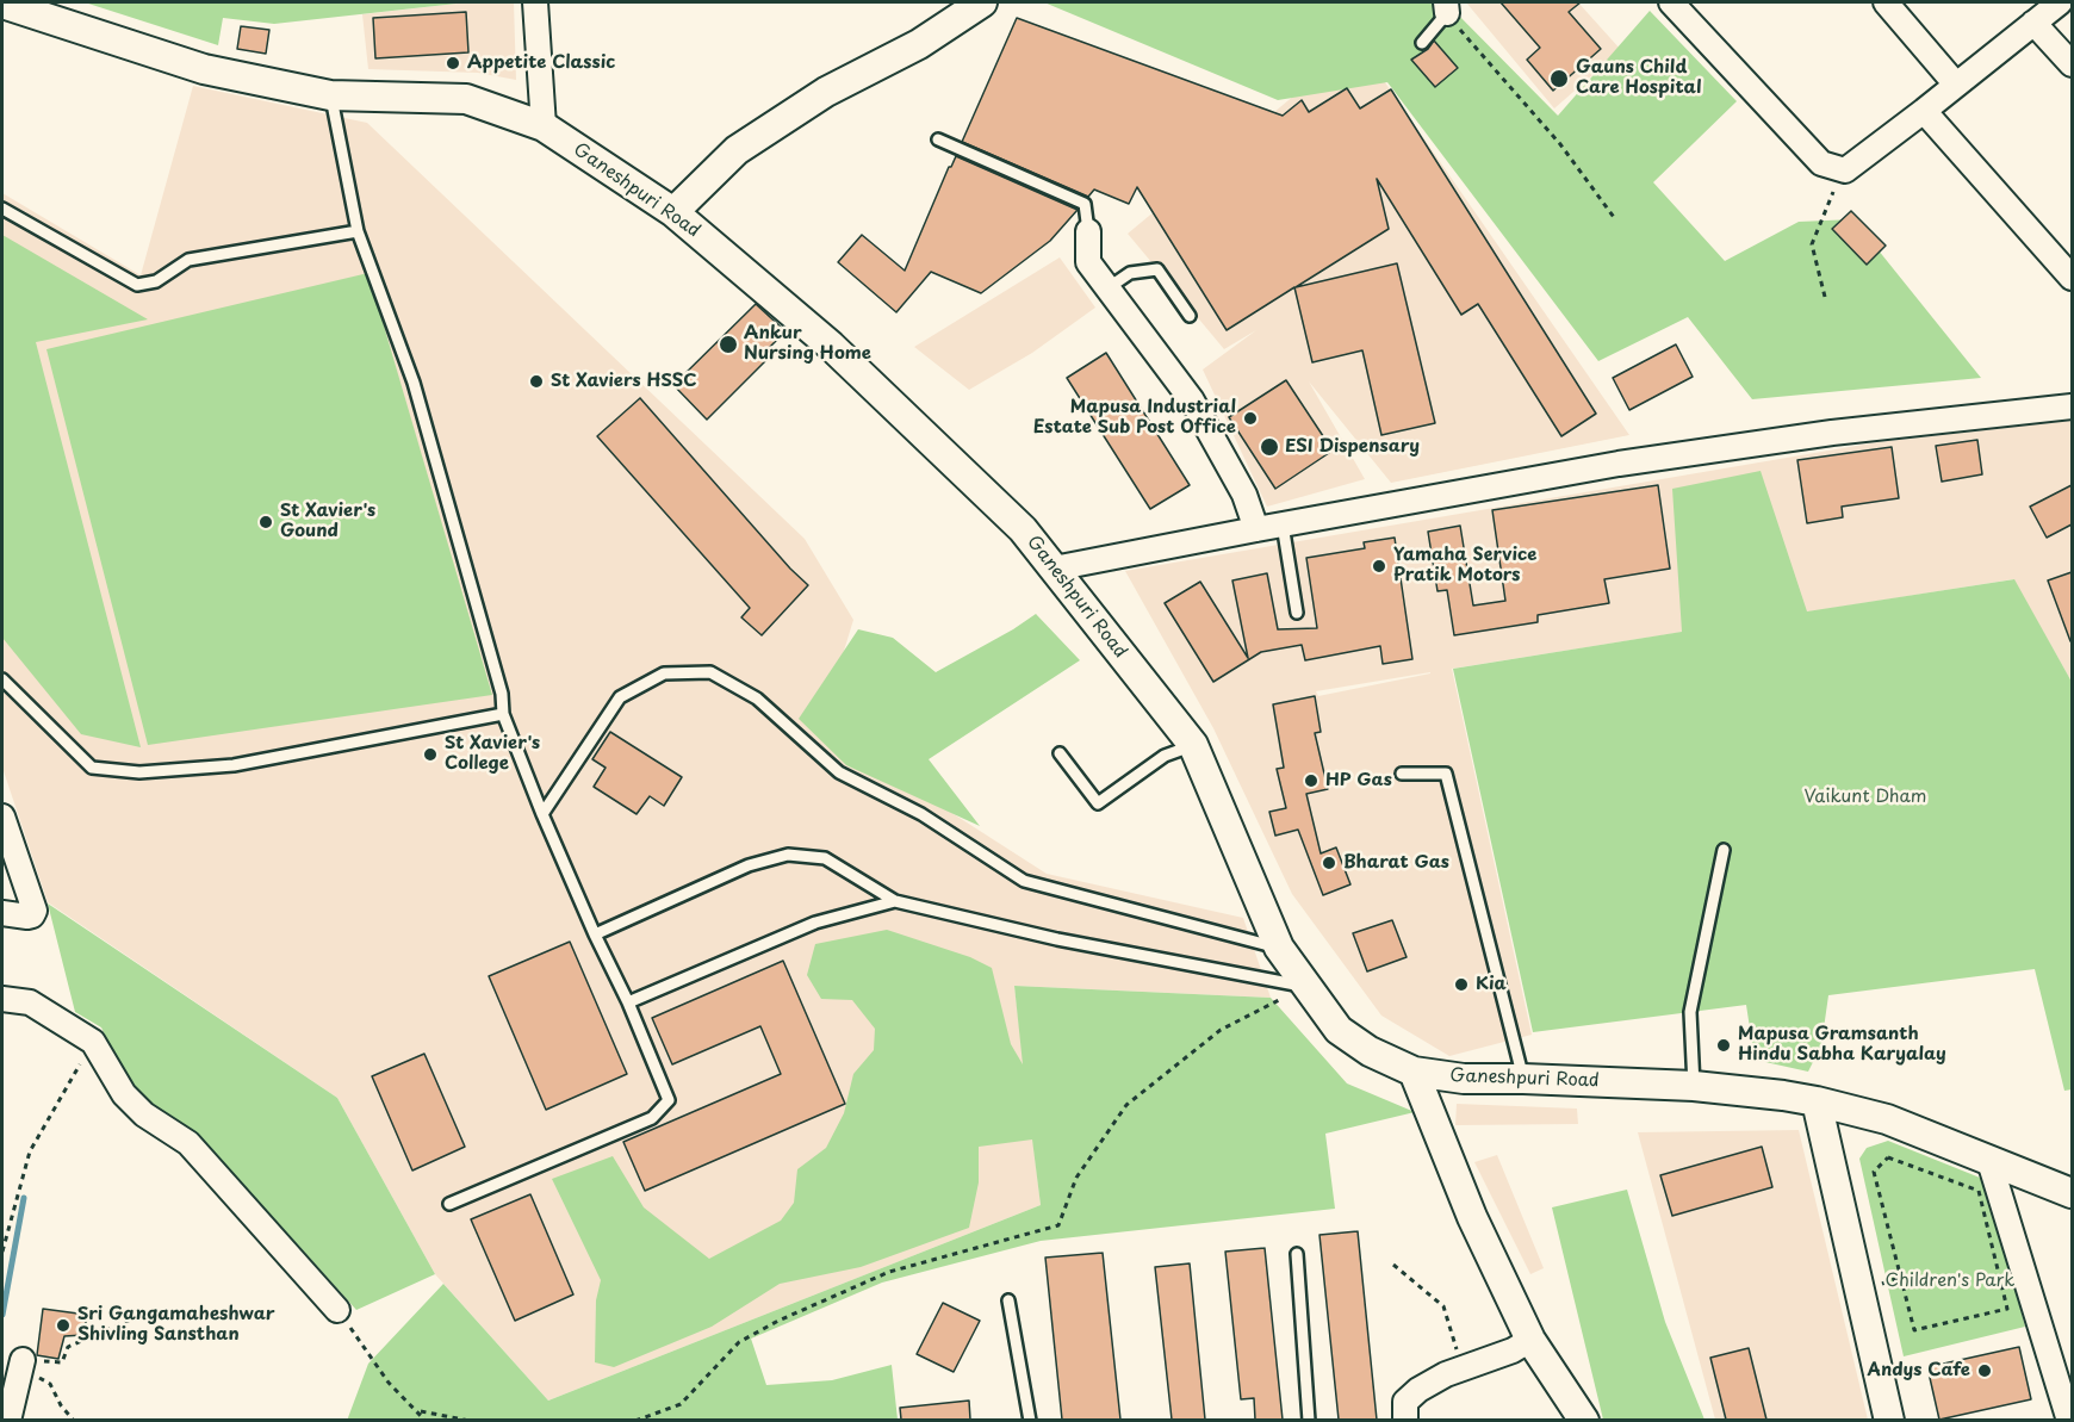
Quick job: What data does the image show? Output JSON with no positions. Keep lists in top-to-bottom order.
{
  "streets": {
    "street": ["Ganeshpuri Road"]
  },
  "parks": ["Vaikunt Dham", "Children's Park"],
  "places": [
    "Appetite Classic",
    "Gauns Child Care Hospital",
    "Ankur Nursing Home",
    "St Xaviers HSSC",
    "Mapusa Industrial Estate Sub Post Office",
    "ESI Dispensary",
    "St Xavier's Gound",
    "Yamaha Service Pratik Motors",
    "St Xavier's College",
    "HP Gas",
    "Bharat Gas",
    "Kia",
    "Mapusa Gramsanth Hindu Sabha Karyalay",
    "Sri Gangamaheshwar Shivling Sansthan",
    "Andys Cafe"
  ]
}
